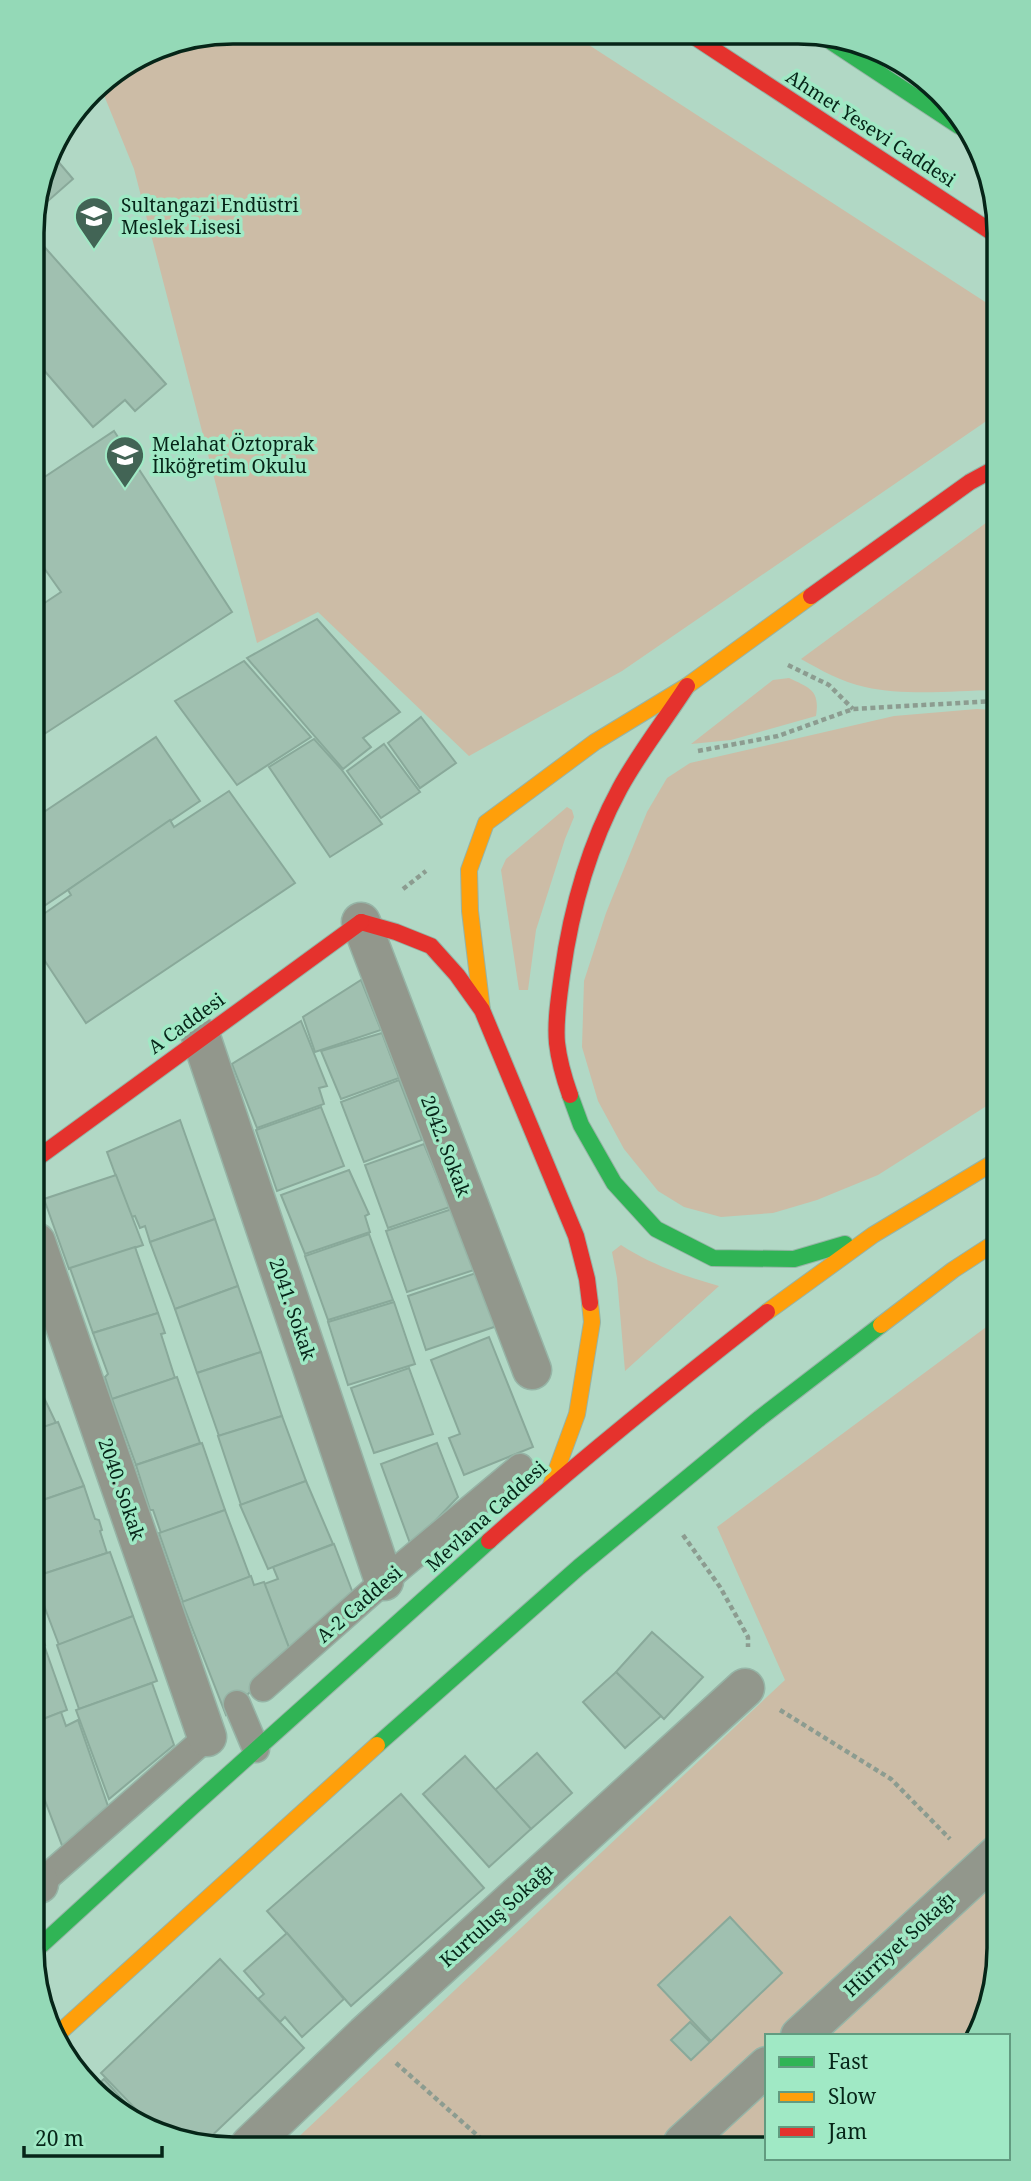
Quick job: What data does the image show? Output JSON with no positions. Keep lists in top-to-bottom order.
{
  "streets": {
    "main road": ["Ahmet Yesevi Caddesi", "A Caddesi", "Mevlana Caddesi"],
    "street": [
      "2042. Sokak",
      "2041. Sokak",
      "2040. Sokak",
      "Kurtuluş Sokağı",
      "Hürriyet Sokağı"
    ],
    "lane": ["A-2 Caddesi"]
  },
  "crossings": [
    ["A Caddesi", "2042. Sokak"],
    ["A Caddesi", "2041. Sokak"],
    ["2041. Sokak", "A-2 Caddesi"]
  ],
  "places": {
    "school or university": ["Sultangazi Endüstri Meslek Lisesi", "Melahat Öztoprak İlköğretim Okulu"]
  },
  "legend": ["Fast", "Slow", "Jam"],
  "scale_bar": "20 m"
}
